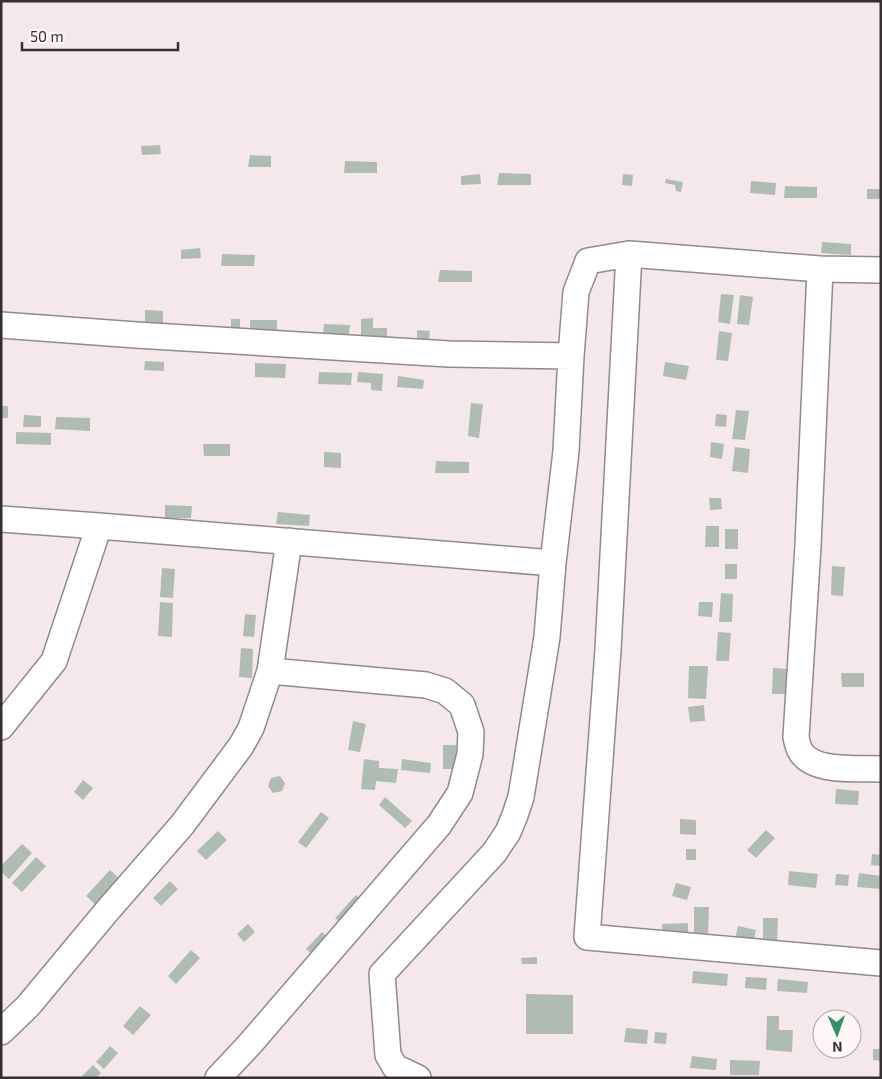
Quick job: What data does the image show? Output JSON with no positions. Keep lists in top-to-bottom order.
{
  "scale_bar": "50 m",
  "north": "bottom"
}
